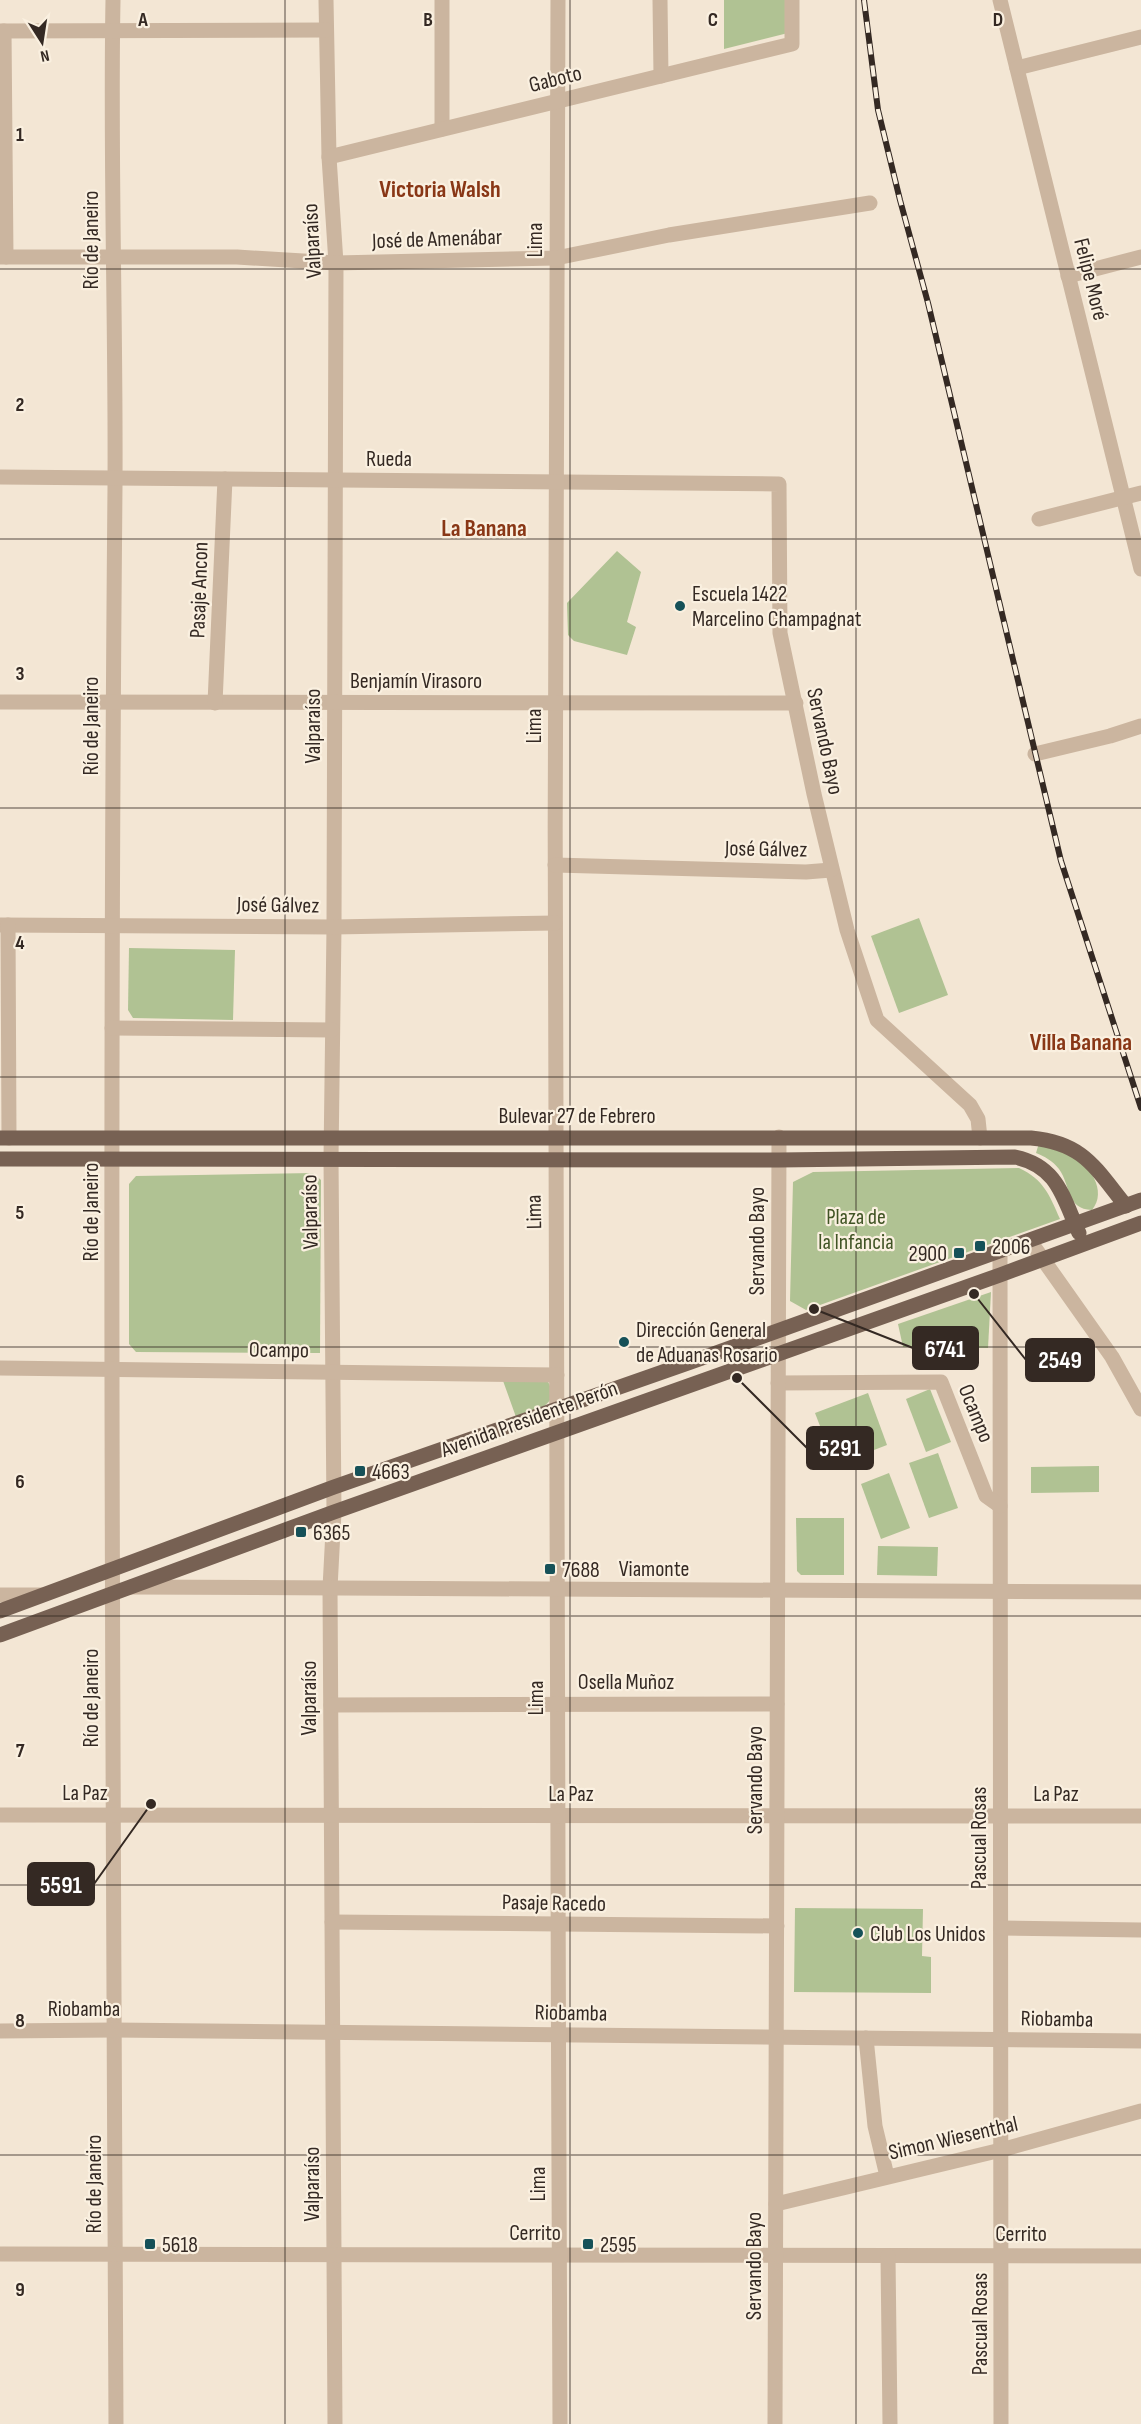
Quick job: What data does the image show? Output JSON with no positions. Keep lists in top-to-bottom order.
{
  "streets": {
    "main road": ["Bulevar 27 de Febrero", "Avenida Presidente Perón"],
    "street": [
      "Gaboto",
      "José de Amenábar",
      "Río de Janeiro",
      "Lima",
      "Valparaíso",
      "Felipe Moré",
      "Rueda",
      "Pasaje Ancon",
      "Benjamín Virasoro",
      "Servando Bayo",
      "José Gálvez",
      "Ocampo",
      "Viamonte",
      "Osella Muñoz",
      "La Paz",
      "Pascual Rosas",
      "Pasaje Racedo",
      "Riobamba",
      "Simon Wiesenthal",
      "Cerrito"
    ]
  },
  "crossings": [
    ["Gaboto", "Lima"],
    ["Gaboto", "Valparaíso"],
    ["José de Amenábar", "Río de Janeiro"],
    ["José de Amenábar", "Lima"],
    ["José de Amenábar", "Valparaíso"],
    ["Río de Janeiro", "Rueda"],
    ["Río de Janeiro", "Benjamín Virasoro"],
    ["Río de Janeiro", "José Gálvez"],
    ["Río de Janeiro", "Bulevar 27 de Febrero"],
    ["Río de Janeiro", "Ocampo"],
    ["Río de Janeiro", "Avenida Presidente Perón"],
    ["Río de Janeiro", "La Paz"],
    ["Río de Janeiro", "Riobamba"],
    ["Río de Janeiro", "Cerrito"],
    ["Lima", "Rueda"],
    ["Lima", "Benjamín Virasoro"],
    ["Lima", "José Gálvez"],
    ["Lima", "Bulevar 27 de Febrero"],
    ["Lima", "Ocampo"],
    ["Lima", "Avenida Presidente Perón"],
    ["Lima", "Viamonte"],
    ["Lima", "Osella Muñoz"],
    ["Lima", "La Paz"],
    ["Lima", "Pasaje Racedo"],
    ["Lima", "Riobamba"],
    ["Lima", "Cerrito"],
    ["Valparaíso", "Rueda"],
    ["Valparaíso", "Benjamín Virasoro"],
    ["Valparaíso", "José Gálvez"],
    ["Valparaíso", "Bulevar 27 de Febrero"],
    ["Valparaíso", "Ocampo"],
    ["Valparaíso", "Avenida Presidente Perón"],
    ["Valparaíso", "Viamonte"],
    ["Valparaíso", "Osella Muñoz"],
    ["Valparaíso", "La Paz"],
    ["Valparaíso", "Pasaje Racedo"],
    ["Valparaíso", "Riobamba"],
    ["Valparaíso", "Cerrito"],
    ["Rueda", "Pasaje Ancon"],
    ["Rueda", "Servando Bayo"],
    ["Pasaje Ancon", "Benjamín Virasoro"],
    ["Benjamín Virasoro", "Servando Bayo"],
    ["Servando Bayo", "José Gálvez"],
    ["Servando Bayo", "Bulevar 27 de Febrero"],
    ["Servando Bayo", "Ocampo"],
    ["Servando Bayo", "Avenida Presidente Perón"],
    ["Servando Bayo", "Viamonte"],
    ["Servando Bayo", "Osella Muñoz"],
    ["Servando Bayo", "La Paz"],
    ["Servando Bayo", "Pasaje Racedo"],
    ["Servando Bayo", "Riobamba"],
    ["Servando Bayo", "Simon Wiesenthal"],
    ["Servando Bayo", "Cerrito"],
    ["Bulevar 27 de Febrero", "Avenida Presidente Perón"],
    ["Ocampo", "Pascual Rosas"],
    ["Avenida Presidente Perón", "Viamonte"],
    ["Avenida Presidente Perón", "Pascual Rosas"],
    ["Viamonte", "Pascual Rosas"],
    ["La Paz", "Pascual Rosas"],
    ["Pascual Rosas", "Riobamba"],
    ["Pascual Rosas", "Simon Wiesenthal"],
    ["Pascual Rosas", "Cerrito"]
  ],
  "districts": ["Victoria Walsh", "La Banana", "Villa Banana"],
  "parks": ["Plaza de la Infancia"],
  "places": {
    "other": [
      "Escuela 1422 Marcelino Champagnat",
      "2549",
      "6741",
      "Dirección General de Aduanas Rosario",
      "5291",
      "5591",
      "Club Los Unidos"
    ],
    "transit": [
      "2006",
      "2900",
      "4663",
      "6365",
      "7688",
      "5618",
      "2595"
    ]
  },
  "north": "bottom",
  "grid": {
    "columns": [
      "A",
      "B",
      "C",
      "D"
    ],
    "rows": [
      "1",
      "2",
      "3",
      "4",
      "5",
      "6",
      "7",
      "8",
      "9"
    ]
  }
}
